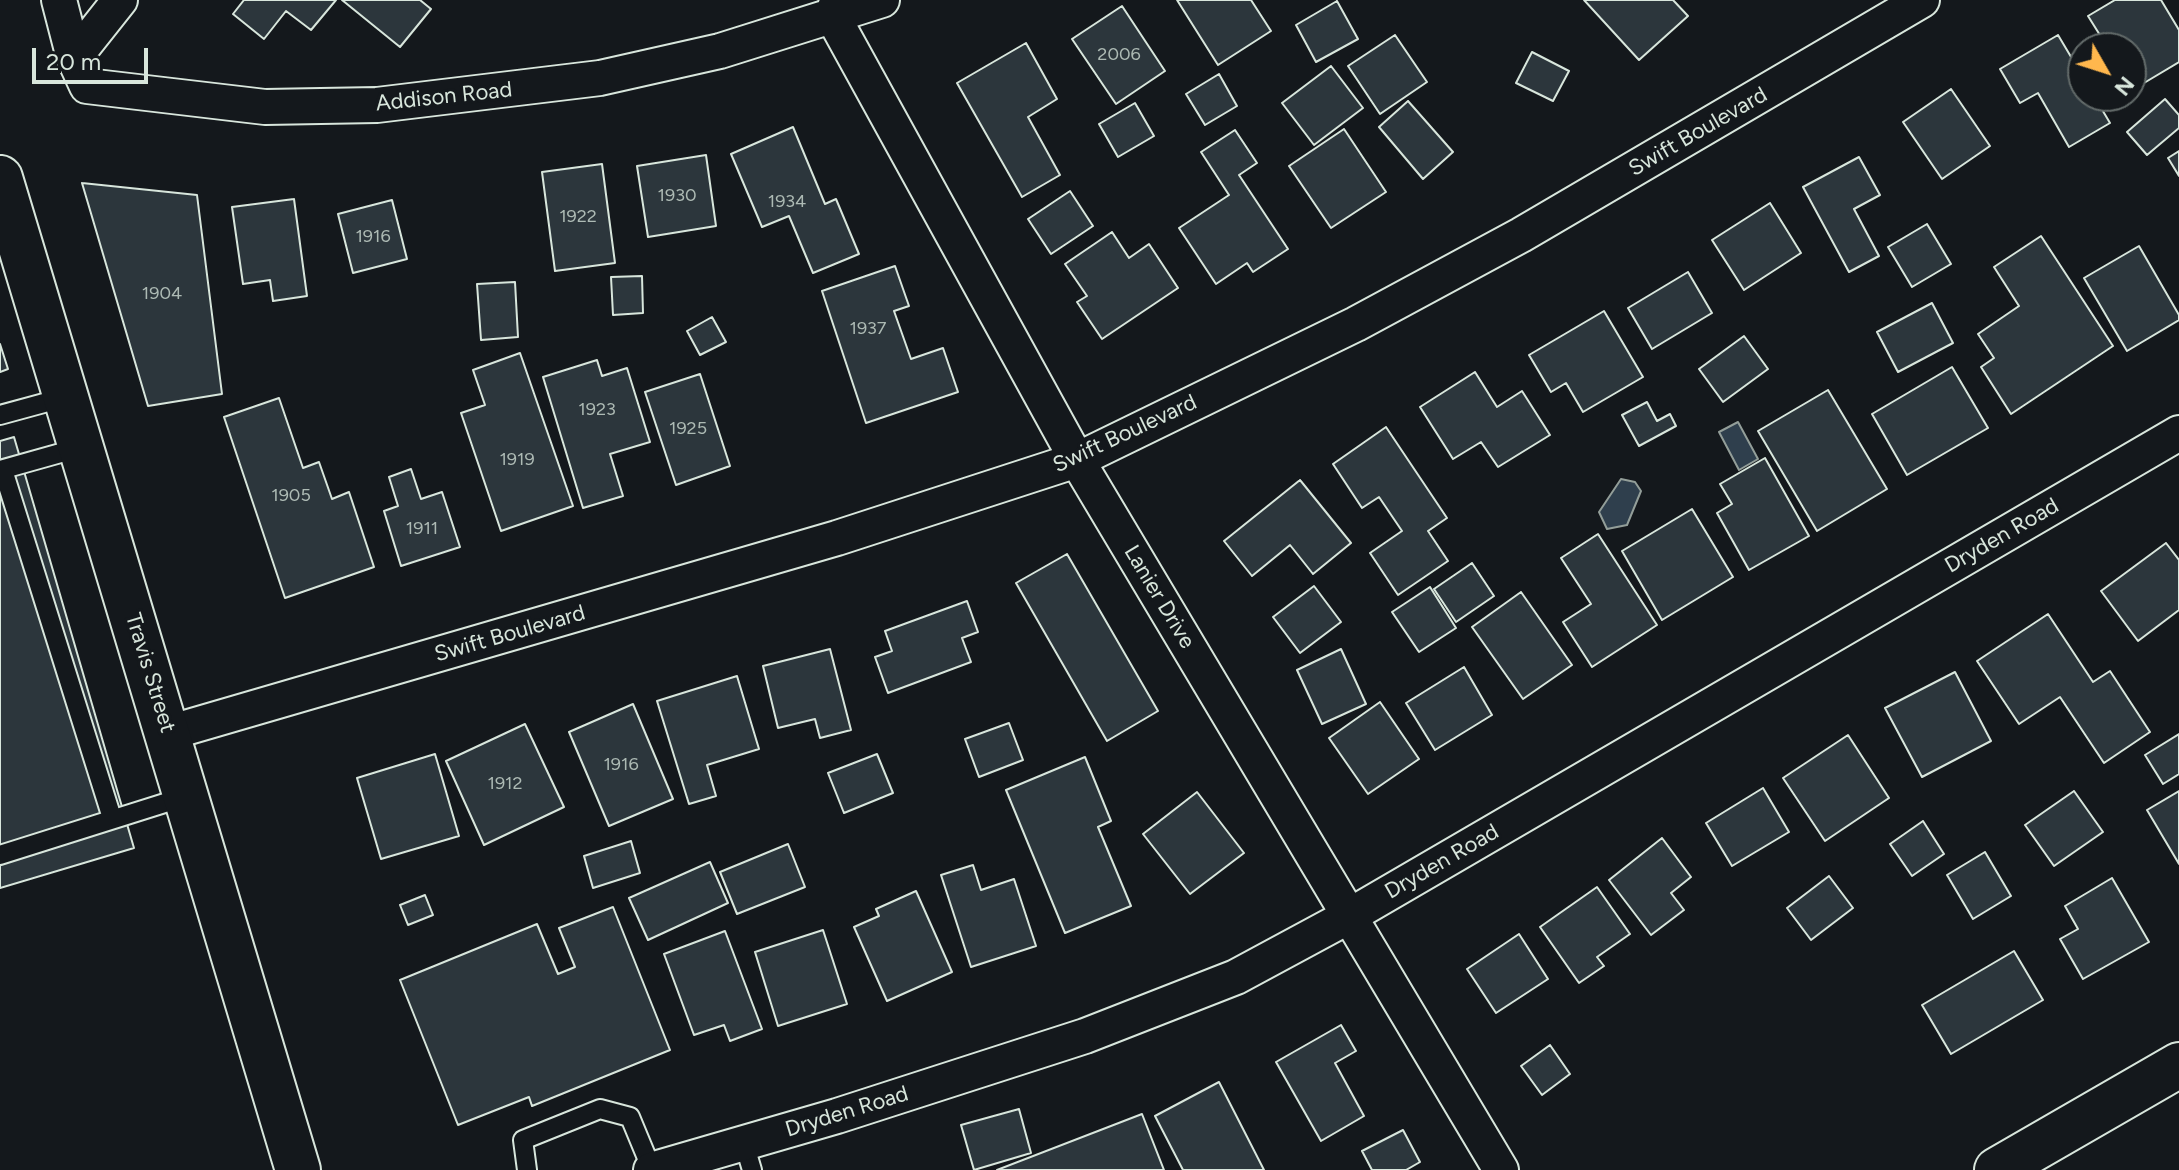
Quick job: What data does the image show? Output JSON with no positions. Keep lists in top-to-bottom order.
{
  "streets": {
    "street": [
      "Addison Road",
      "Swift Boulevard",
      "Dryden Road",
      "Lanier Drive",
      "Travis Street"
    ]
  },
  "crossings": [
    ["Addison Road", "Lanier Drive"],
    ["Swift Boulevard", "Lanier Drive"],
    ["Swift Boulevard", "Travis Street"],
    ["Dryden Road", "Lanier Drive"]
  ],
  "house_numbers": [
    "2006",
    "1930",
    "1934",
    "1922",
    "1916",
    "1904",
    "1937",
    "1923",
    "1925",
    "1919",
    "1905",
    "1911",
    "1916",
    "1912"
  ],
  "scale_bar": "20 m",
  "north": "bottom right"
}
